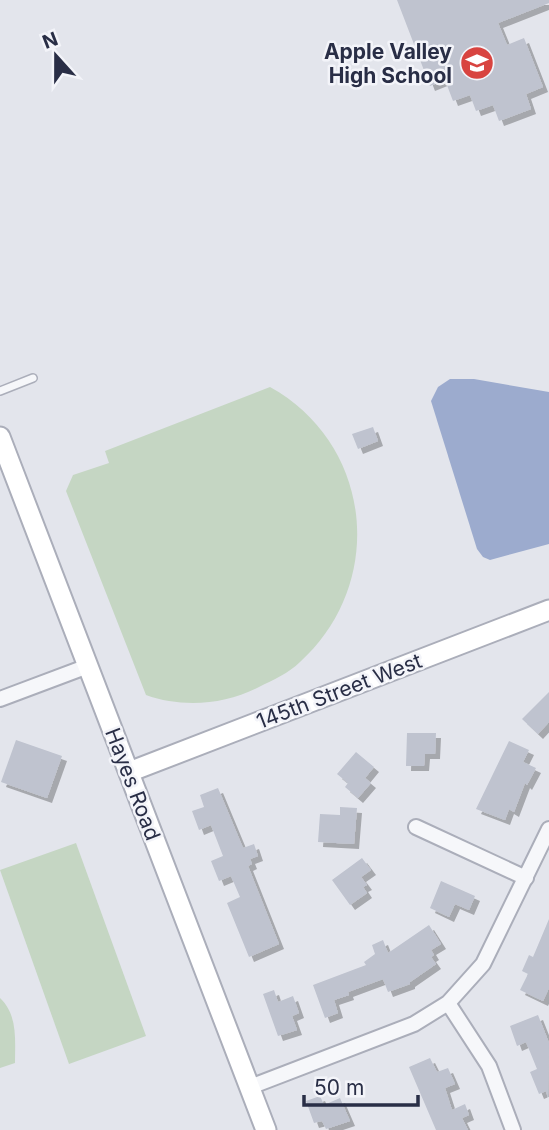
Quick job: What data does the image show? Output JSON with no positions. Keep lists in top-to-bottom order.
{
  "streets": {
    "street": ["145th Street West", "Hayes Road"]
  },
  "crossings": [
    ["145th Street West", "Hayes Road"]
  ],
  "places": {
    "school or university": ["Apple Valley High School"]
  },
  "scale_bar": "50 m",
  "north": "top"
}
